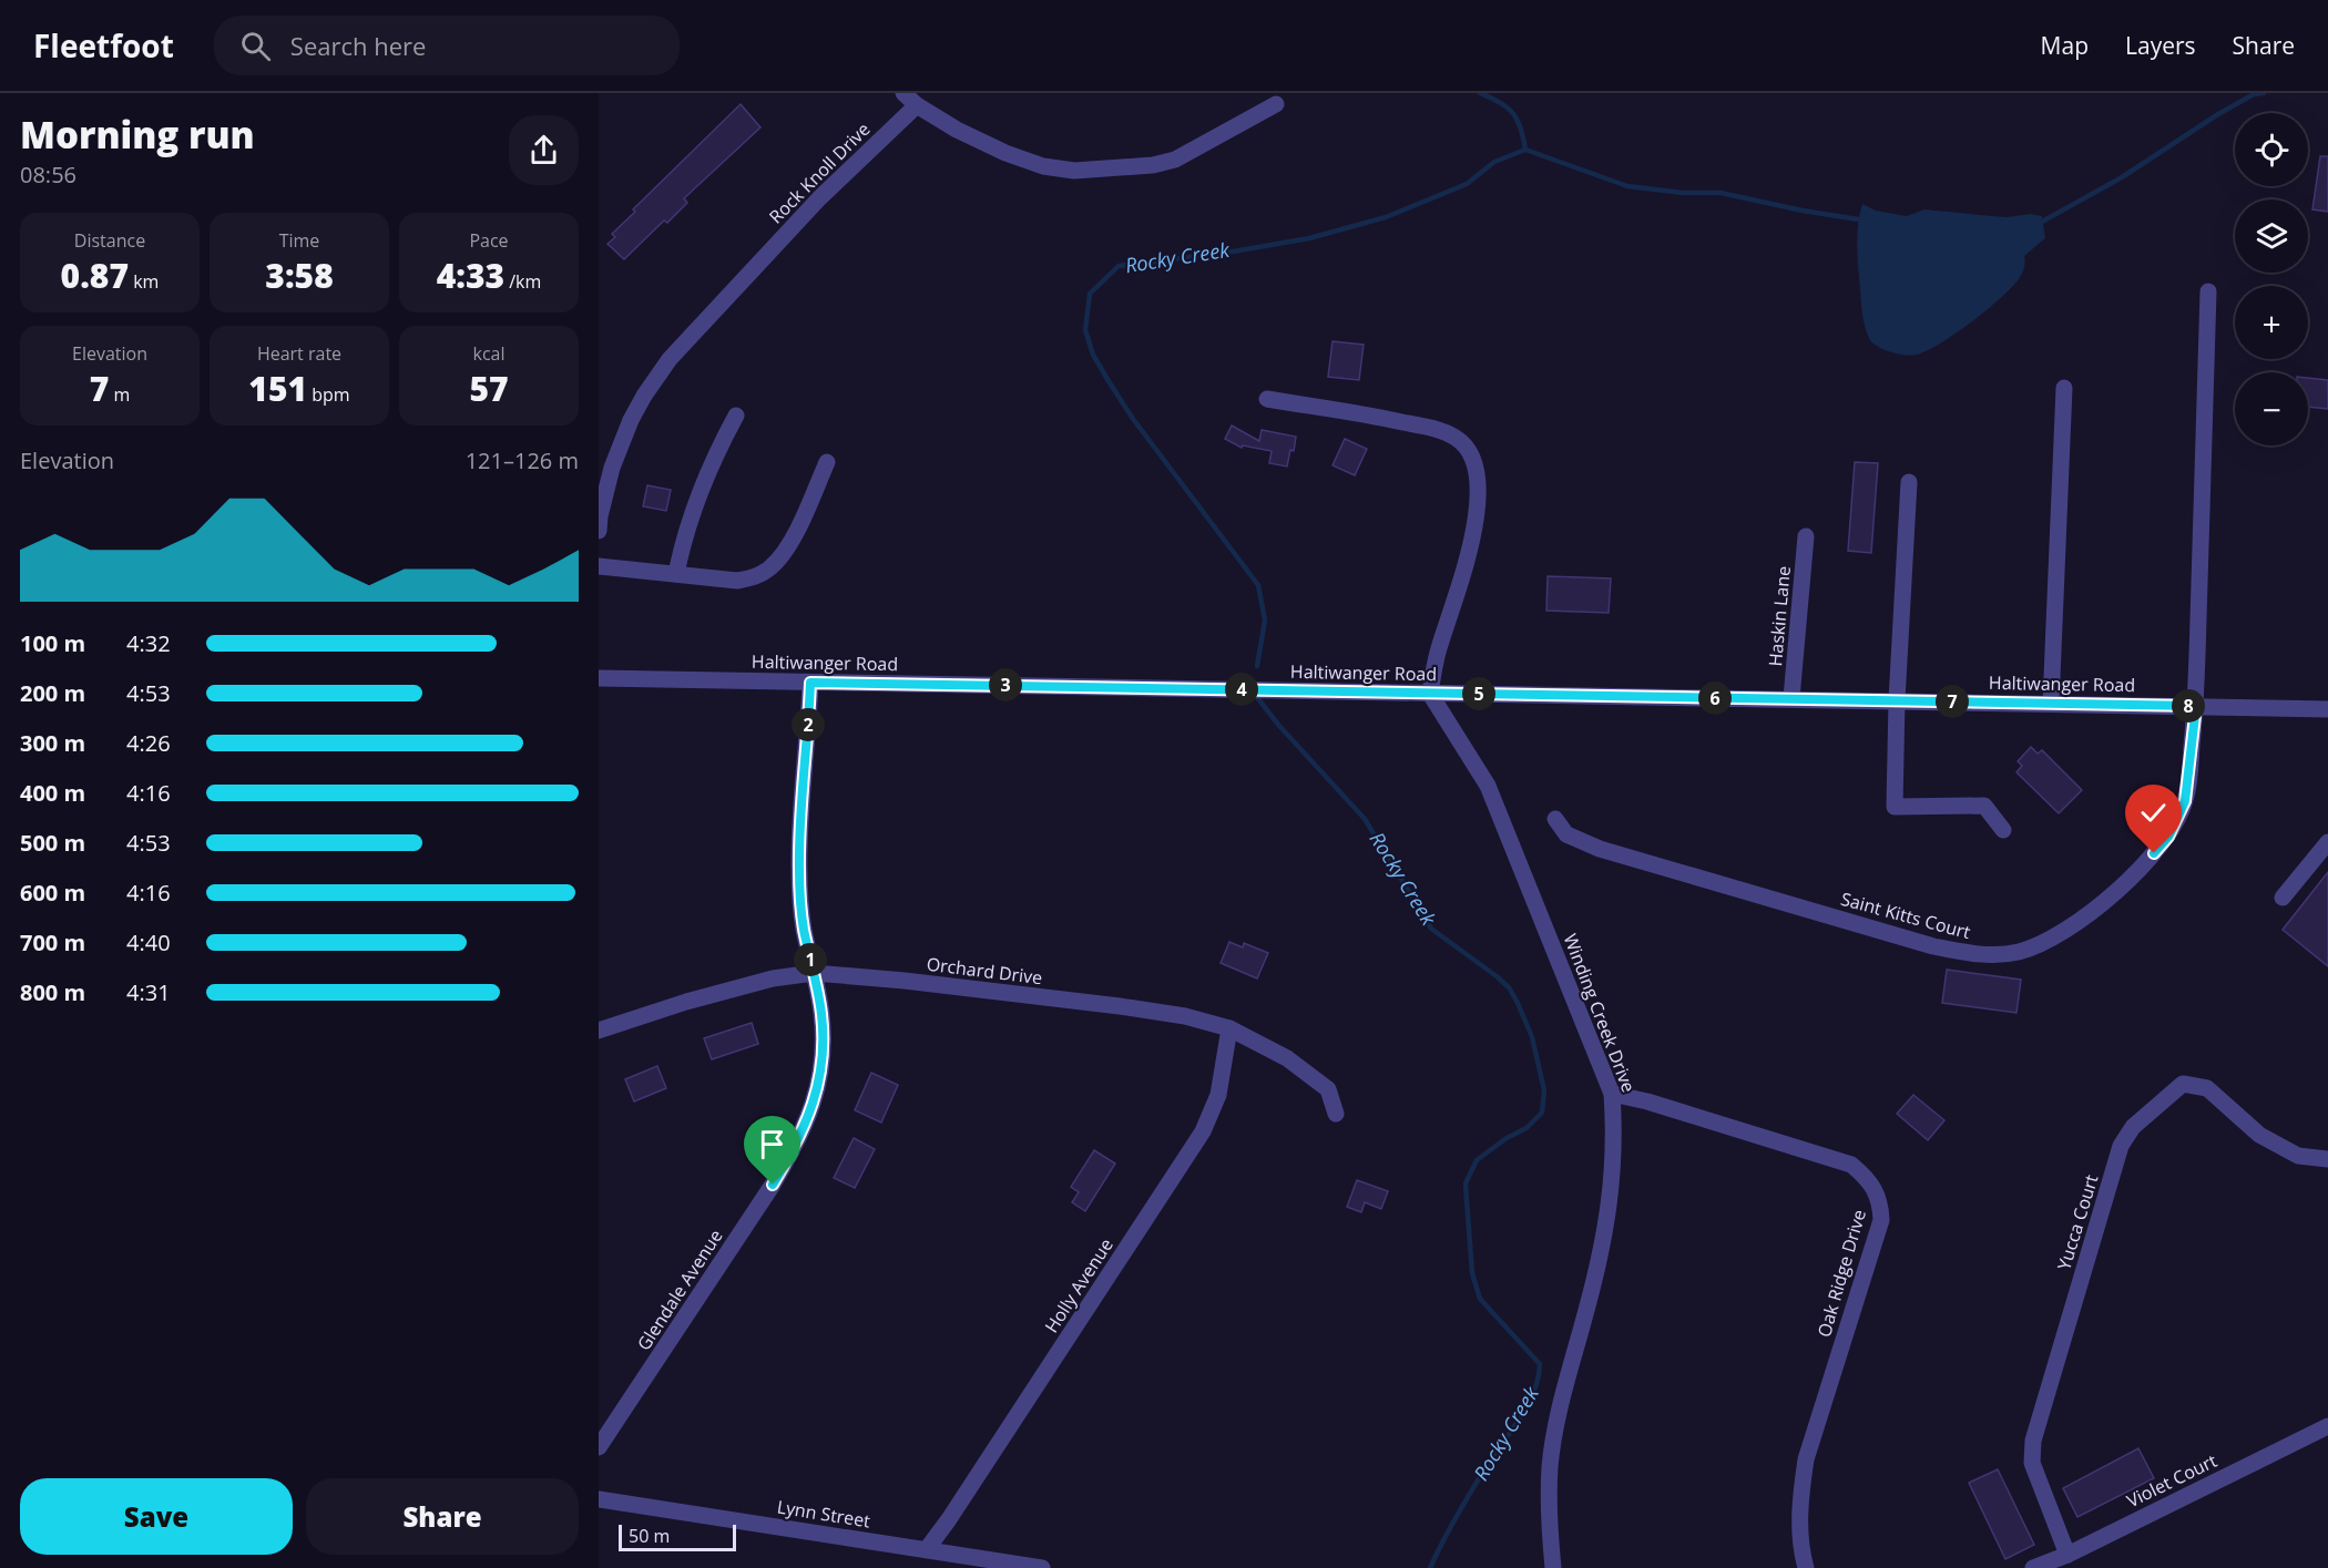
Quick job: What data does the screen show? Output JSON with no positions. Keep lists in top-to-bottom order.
{
  "streets": {
    "street": [
      "Rock Knoll Drive",
      "Haskin Lane",
      "Haltiwanger Road",
      "Saint Kitts Court",
      "Orchard Drive",
      "Winding Creek Drive",
      "Yucca Court",
      "Oak Ridge Drive",
      "Holly Avenue",
      "Glendale Avenue",
      "Violet Court",
      "Lynn Street"
    ]
  },
  "crossings": [
    ["Haskin Lane", "Haltiwanger Road"],
    ["Haltiwanger Road", "Saint Kitts Court"],
    ["Haltiwanger Road", "Winding Creek Drive"],
    ["Haltiwanger Road", "Glendale Avenue"],
    ["Orchard Drive", "Holly Avenue"],
    ["Orchard Drive", "Glendale Avenue"],
    ["Winding Creek Drive", "Oak Ridge Drive"],
    ["Yucca Court", "Violet Court"],
    ["Holly Avenue", "Lynn Street"]
  ],
  "water": ["Rocky Creek"],
  "scale_bar": "50 m",
  "page": {
    "header": "Fleetfoot",
    "search": "Search here",
    "nav": ["Map", "Layers", "Share"],
    "heading": ["Morning run", "08:56"],
    "map_buttons": ["+", "−"],
    "stats": [
      ["Distance", "0.87 km"],
      ["Time", "3:58"],
      ["Pace", "4:33 /km"],
      ["Elevation", "7 m"],
      ["Heart rate", "151 bpm"],
      ["kcal", "57"]
    ],
    "chart": ["Elevation", "121–126 m"],
    "list": [
      {
        "name": "100 m",
        "note": "4:32"
      },
      {
        "name": "200 m",
        "note": "4:53"
      },
      {
        "name": "300 m",
        "note": "4:26"
      },
      {
        "name": "400 m",
        "note": "4:16"
      },
      {
        "name": "500 m",
        "note": "4:53"
      },
      {
        "name": "600 m",
        "note": "4:16"
      },
      {
        "name": "700 m",
        "note": "4:40"
      },
      {
        "name": "800 m",
        "note": "4:31"
      }
    ],
    "pins": [
      "3",
      "4",
      "5",
      "6",
      "7",
      "8",
      "2",
      "1"
    ],
    "buttons": ["Save", "Share"],
    "scale": "50 m"
  }
}
